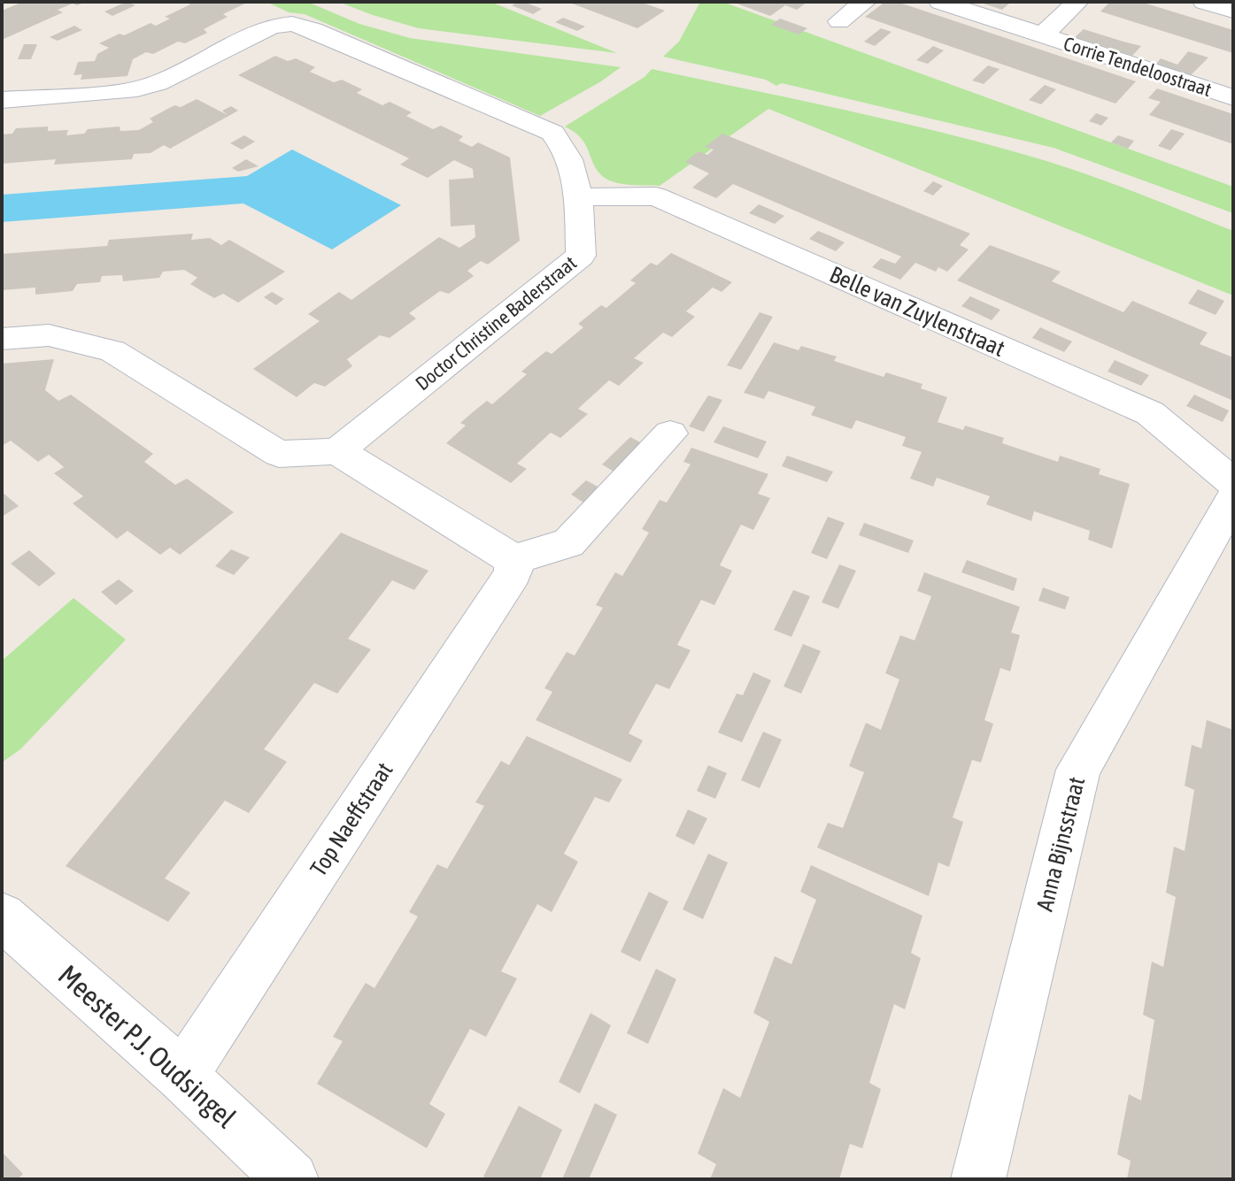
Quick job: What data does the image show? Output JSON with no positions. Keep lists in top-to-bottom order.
{
  "streets": {
    "street": [
      "Corrie Tendeloostraat",
      "Belle van Zuylenstraat",
      "Doctor Christine Baderstraat",
      "Top Naeffstraat",
      "Anna Bijnsstraat",
      "Meester P.J. Oudsingel"
    ]
  },
  "crossings": [
    ["Belle van Zuylenstraat", "Doctor Christine Baderstraat"],
    ["Top Naeffstraat", "Meester P.J. Oudsingel"]
  ]
}
